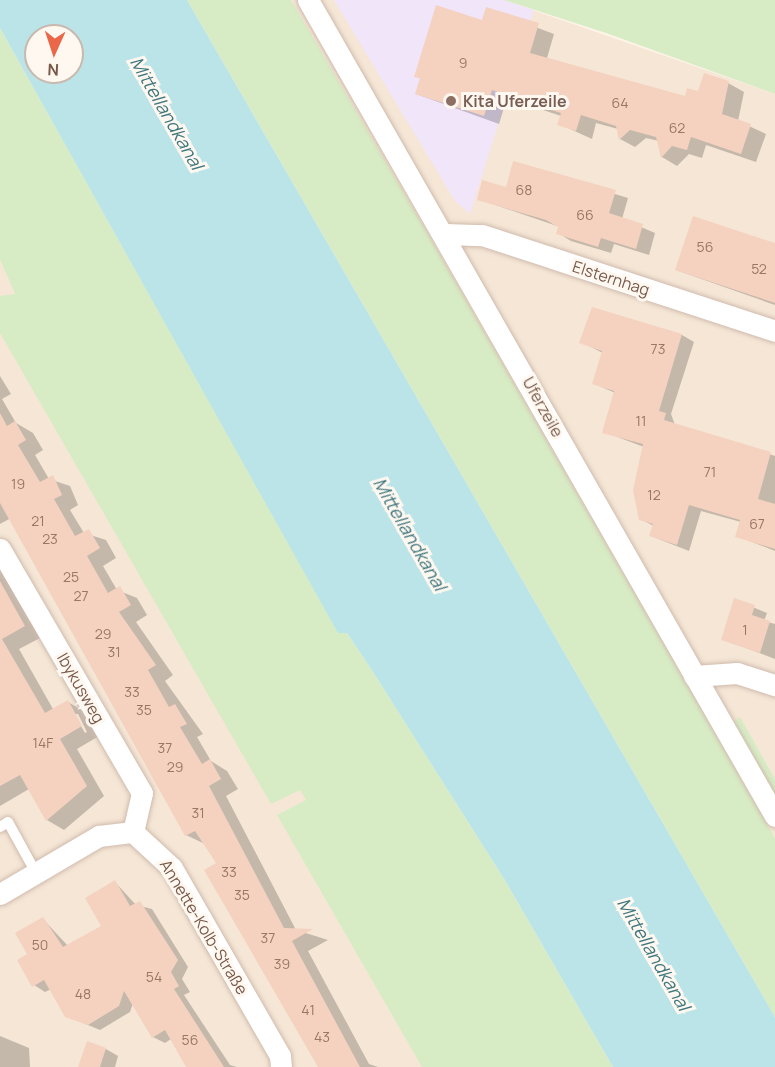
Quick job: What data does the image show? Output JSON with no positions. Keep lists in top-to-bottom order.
{
  "streets": {
    "street": [
      "Elsternhag",
      "Uferzeile",
      "Ibykusweg",
      "Annette-Kolb-Straße"
    ]
  },
  "crossings": [
    ["Elsternhag", "Uferzeile"],
    ["Ibykusweg", "Annette-Kolb-Straße"]
  ],
  "water": ["Mittellandkanal"],
  "places": ["Kita Uferzeile"],
  "house_numbers": [
    "9",
    "64",
    "62",
    "68",
    "66",
    "56",
    "52",
    "73",
    "11",
    "71",
    "19",
    "12",
    "21",
    "67",
    "23",
    "25",
    "27",
    "1",
    "29",
    "31",
    "33",
    "35",
    "14F",
    "37",
    "29",
    "31",
    "33",
    "35",
    "37",
    "50",
    "39",
    "54",
    "48",
    "41",
    "43",
    "56"
  ],
  "north": "bottom"
}
